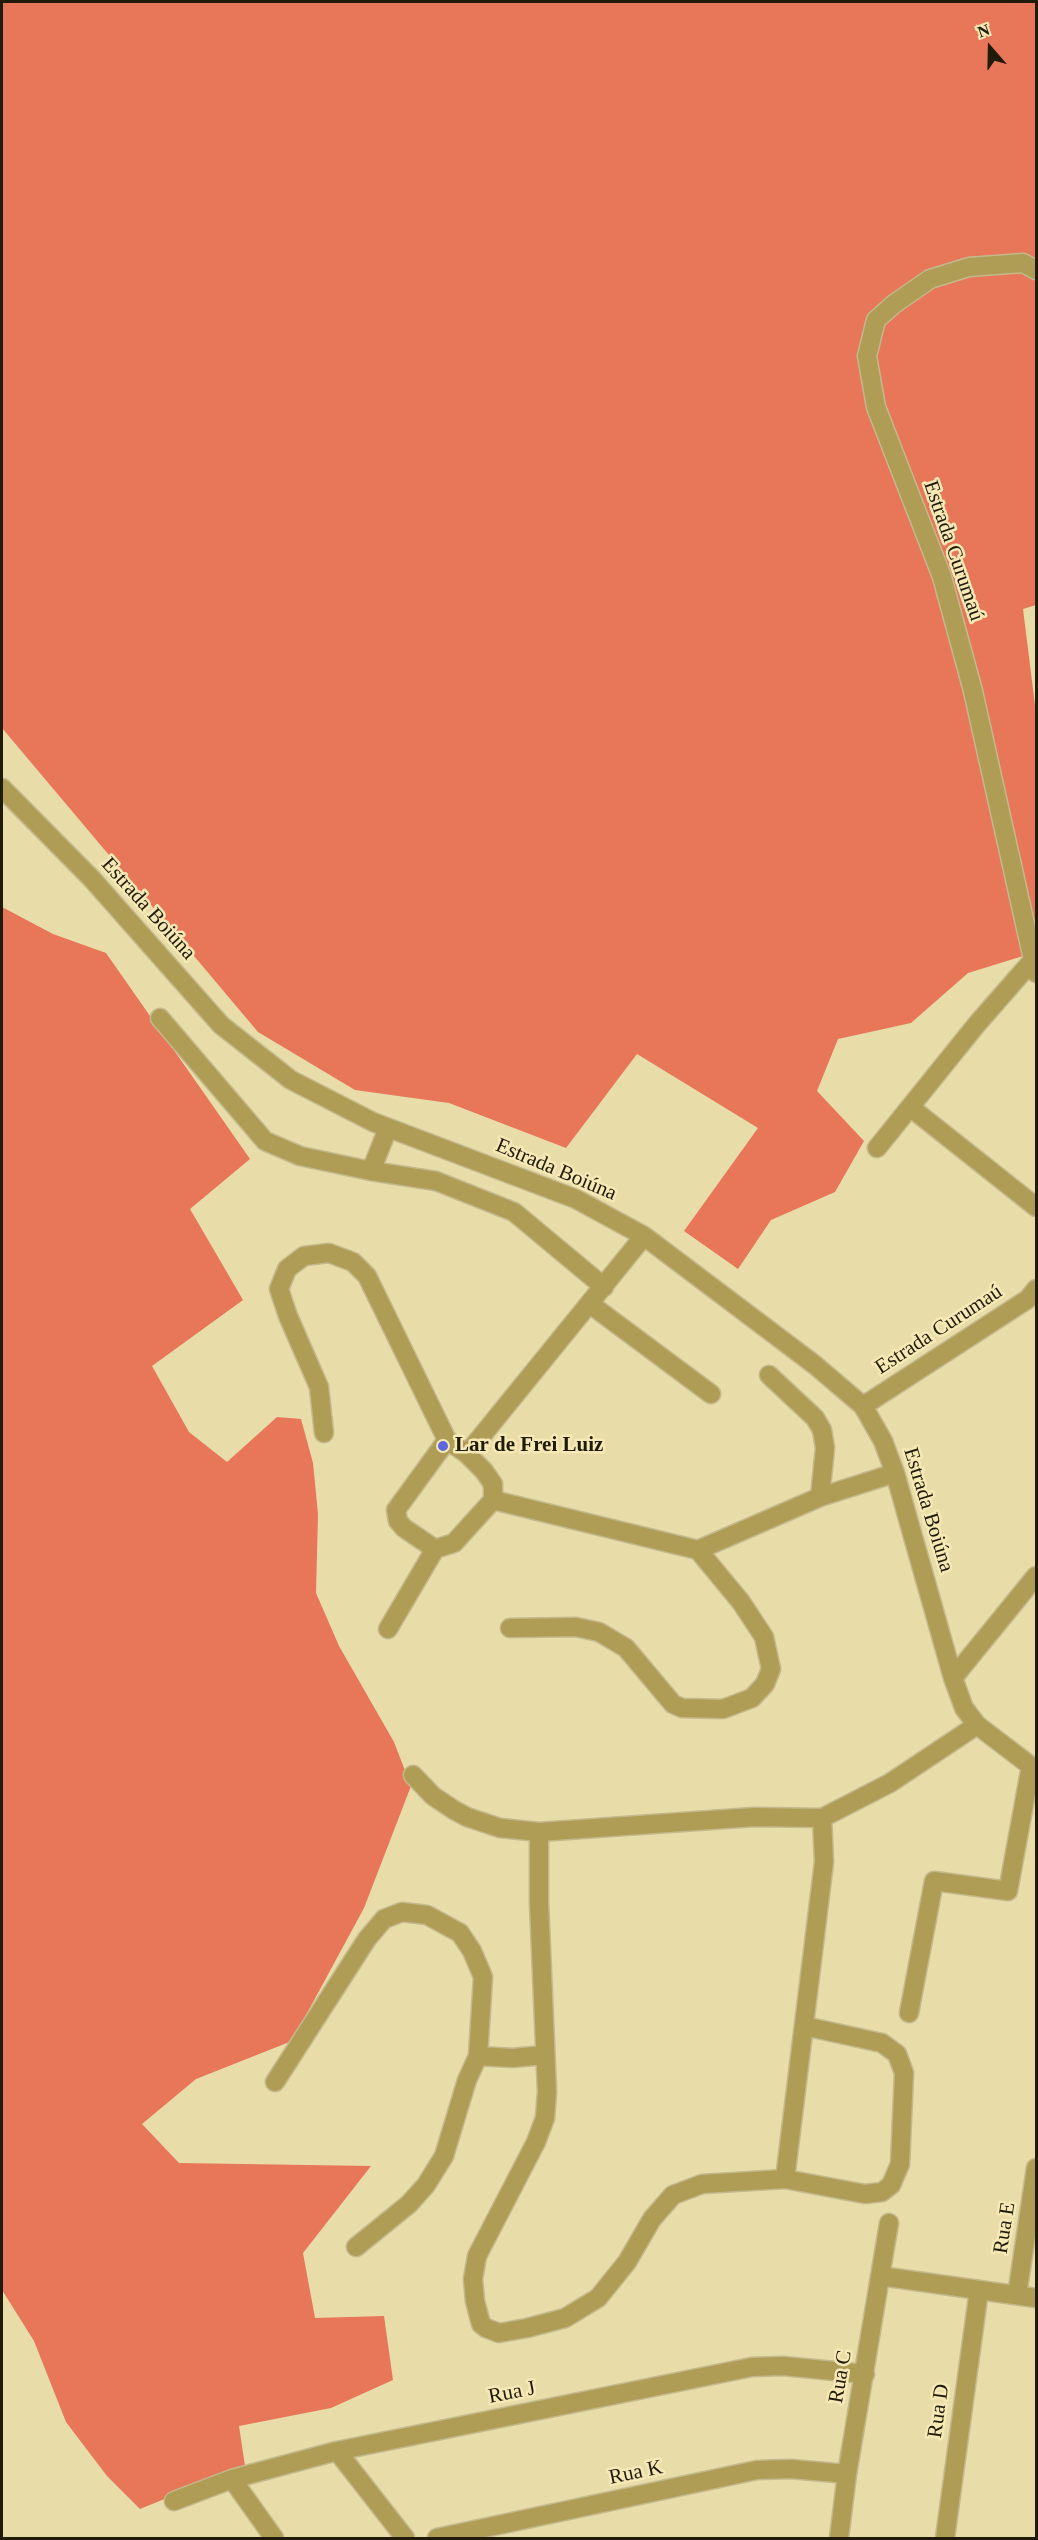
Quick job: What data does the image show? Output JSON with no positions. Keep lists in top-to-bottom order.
{
  "streets": {
    "street": [
      "Estrada Curumaú",
      "Estrada Boiúna",
      "Rua E",
      "Rua C",
      "Rua J",
      "Rua D",
      "Rua K"
    ]
  },
  "crossings": [
    ["Estrada Curumaú", "Estrada Boiúna"],
    ["Rua C", "Rua J"],
    ["Rua C", "Rua K"]
  ],
  "places": ["Lar de Frei Luiz"],
  "north": "top"
}
